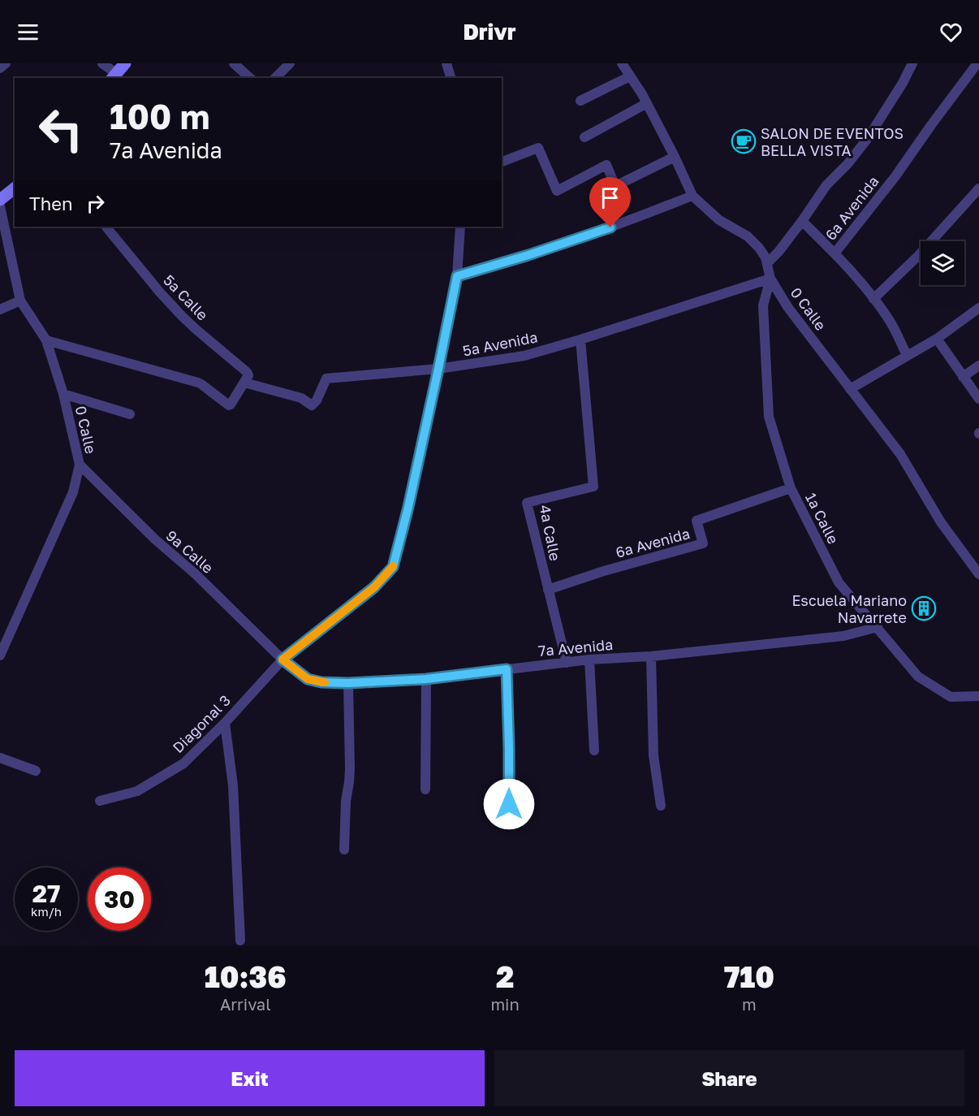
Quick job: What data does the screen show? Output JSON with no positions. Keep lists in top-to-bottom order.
{
  "streets": {
    "street": [
      "6a Avenida",
      "5a Calle",
      "0 Calle",
      "5a Avenida",
      "1a Calle",
      "4a Calle",
      "9a Calle",
      "7a Avenida",
      "Diagonal 3"
    ]
  },
  "crossings": [
    ["6a Avenida", "1a Calle"],
    ["6a Avenida", "4a Calle"],
    ["5a Calle", "5a Avenida"],
    ["0 Calle", "5a Avenida"],
    ["0 Calle", "1a Calle"],
    ["0 Calle", "9a Calle"],
    ["5a Avenida", "1a Calle"],
    ["5a Avenida", "4a Calle"],
    ["5a Avenida", "Diagonal 3"],
    ["1a Calle", "7a Avenida"],
    ["4a Calle", "7a Avenida"],
    ["9a Calle", "7a Avenida"],
    ["9a Calle", "Diagonal 3"],
    ["7a Avenida", "Diagonal 3"]
  ],
  "places": {
    "cafe": ["SALON DE EVENTOS BELLA VISTA"],
    "building": ["Escuela Mariano Navarrete"]
  },
  "page": {
    "header": "Drivr",
    "turn": ["100 m", "7a Avenida"],
    "then": "Then",
    "speed": "27 km/h",
    "limit": "30",
    "eta": [
      "10:36",
      "Arrival",
      "2",
      "min",
      "710",
      "m"
    ],
    "buttons": ["Exit", "Share"]
  }
}
